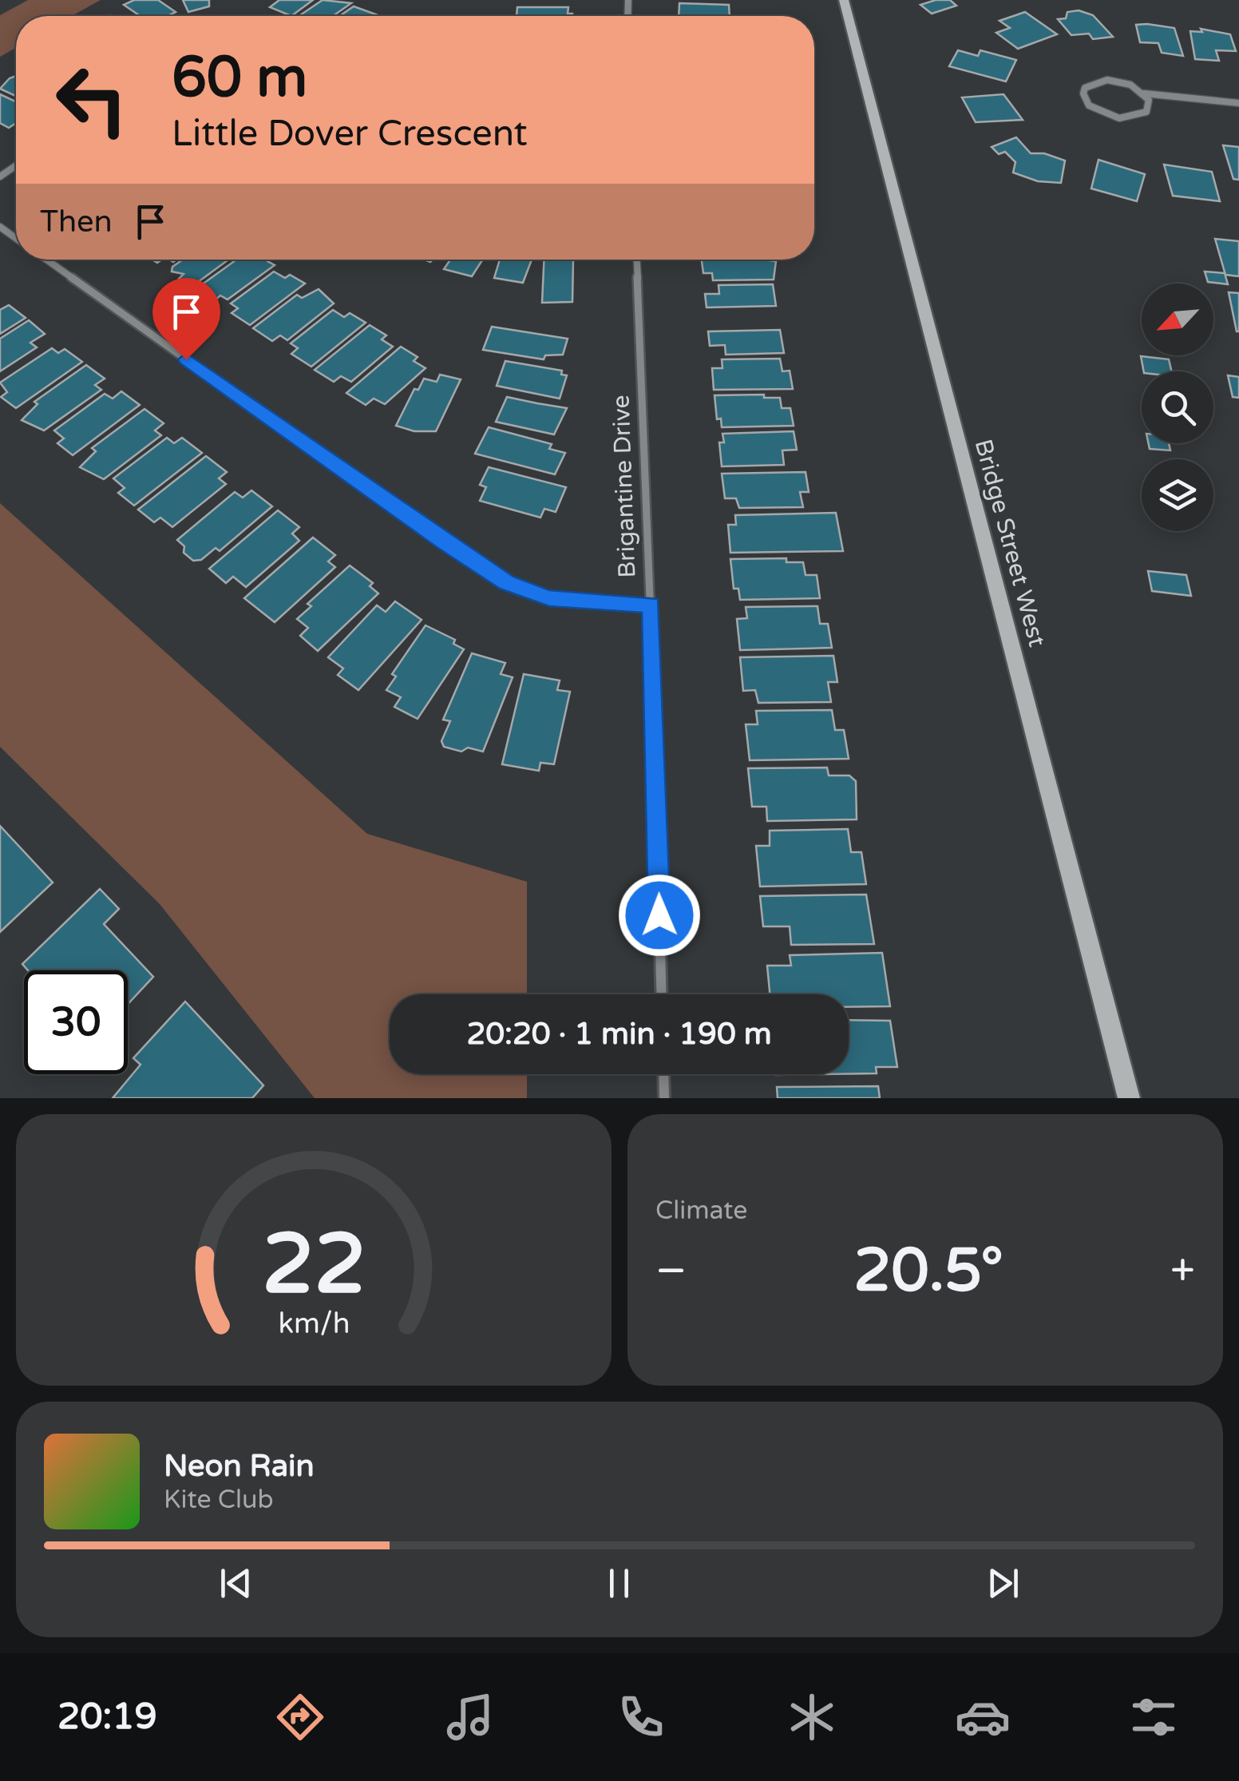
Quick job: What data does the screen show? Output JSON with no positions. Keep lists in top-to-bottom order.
{
  "streets": {
    "main road": ["Bridge Street West"],
    "street": ["Brigantine Drive"]
  },
  "north": "bottom left",
  "page": {
    "turn": ["60 m", "Little Dover Crescent"],
    "then": "Then",
    "limit": "30",
    "trip": "20:20 · 1 min · 190 m",
    "tile": "Climate",
    "heat": ["−", "20.5°", "+"],
    "song": ["Neon Rain", "Kite Club"],
    "tabs": "20:19",
    "gauge": ["22", "km/h"]
  }
}
